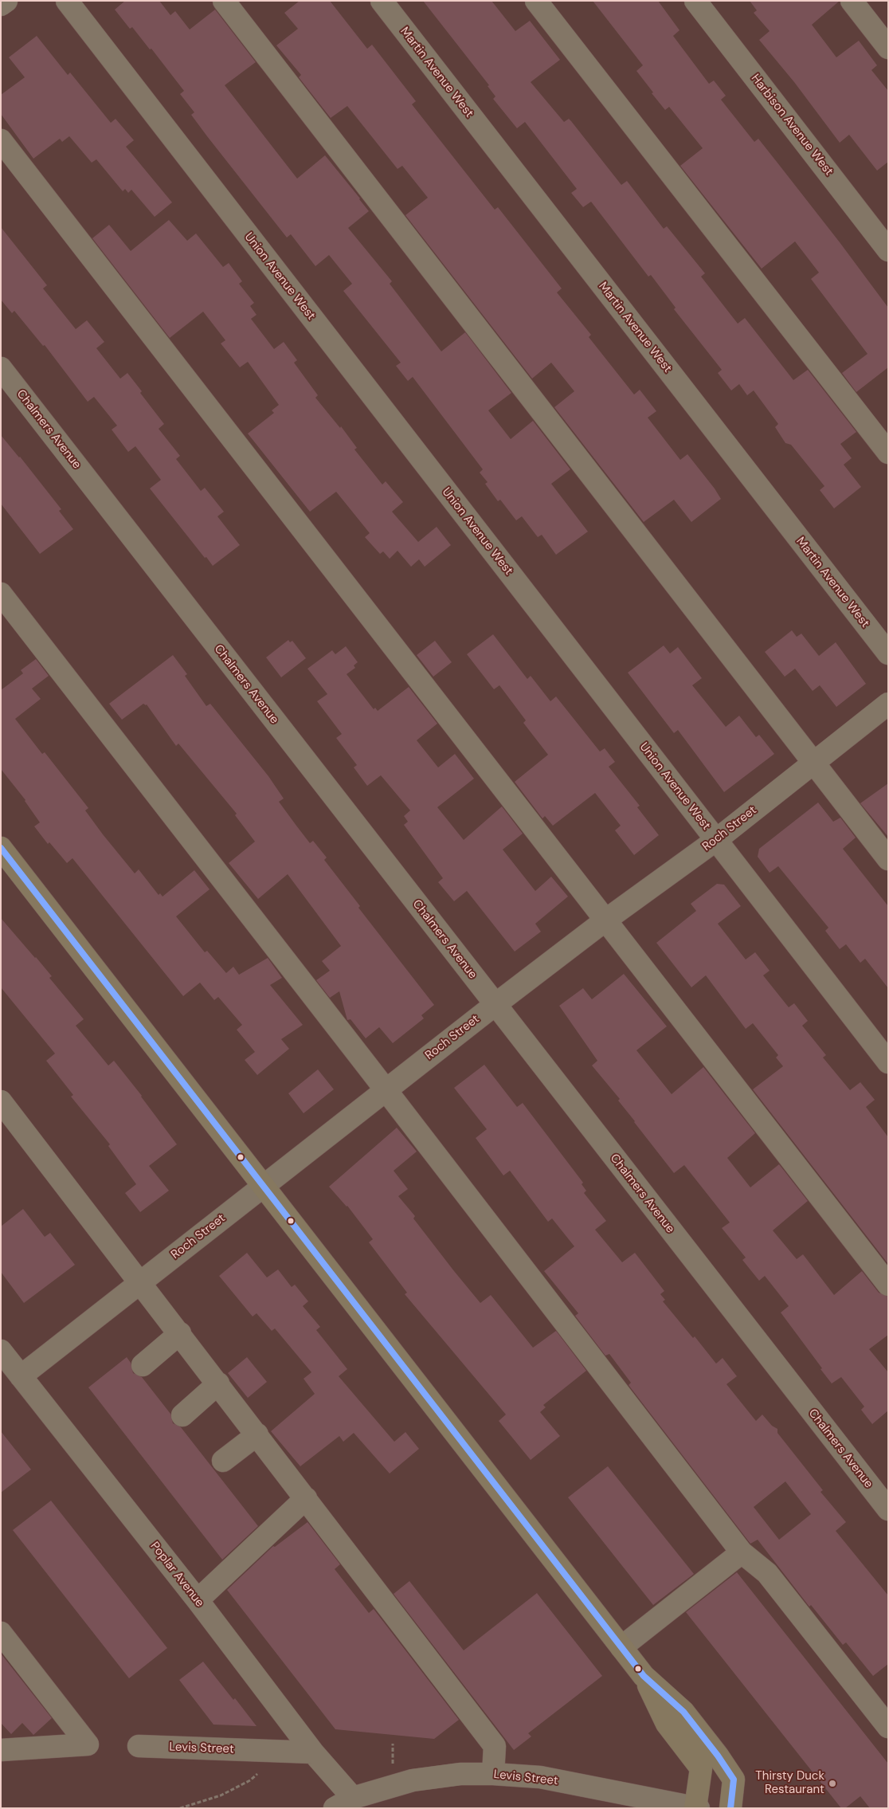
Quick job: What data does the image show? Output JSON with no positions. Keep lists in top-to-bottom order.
{
  "streets": {
    "street": [
      "Martin Avenue West",
      "Harbison Avenue West",
      "Union Avenue West",
      "Chalmers Avenue",
      "Roch Street",
      "Poplar Avenue",
      "Levis Street"
    ]
  },
  "crossings": [
    ["Union Avenue West", "Roch Street"],
    ["Chalmers Avenue", "Roch Street"],
    ["Roch Street", "Poplar Avenue"],
    ["Poplar Avenue", "Levis Street"]
  ],
  "places": ["Thirsty Duck Restaurant"]
}
